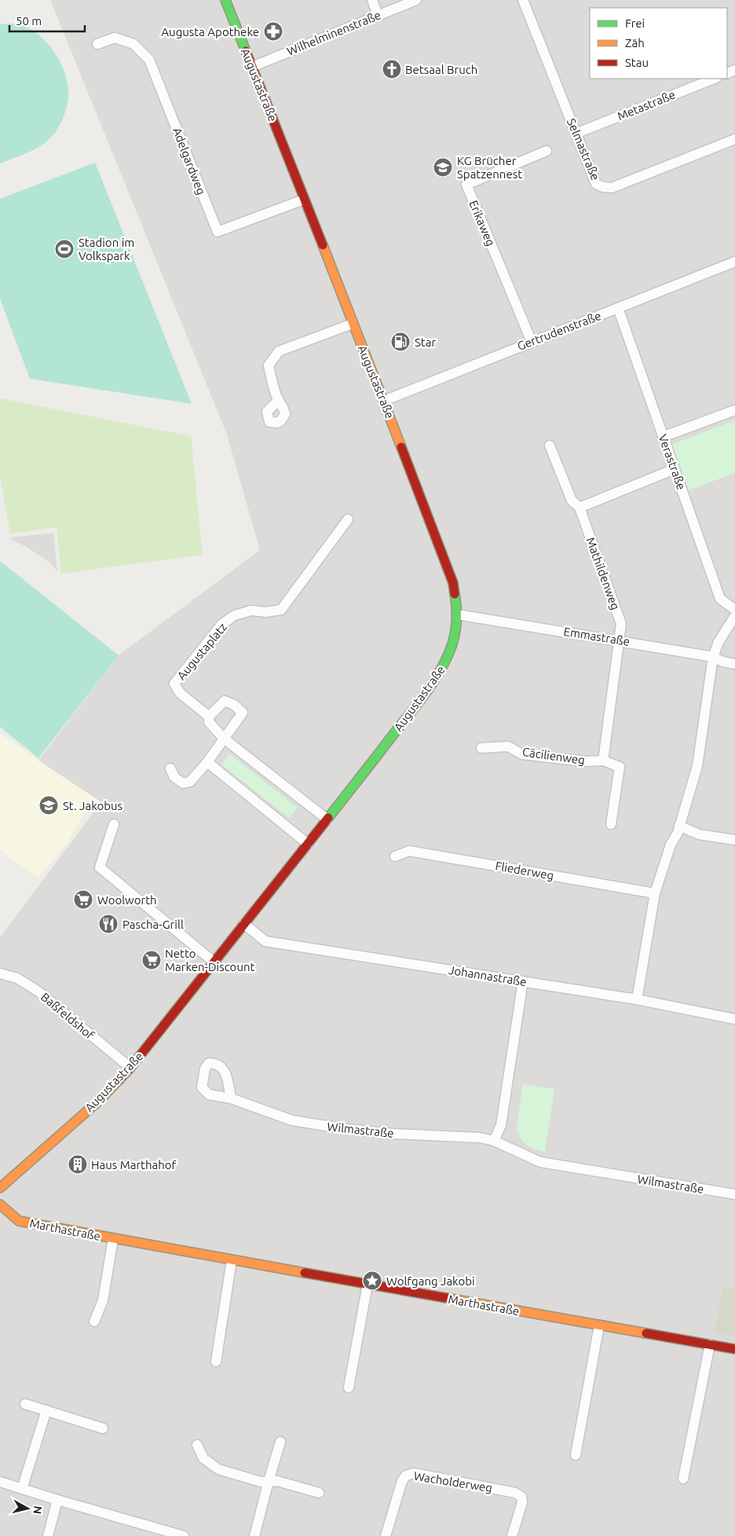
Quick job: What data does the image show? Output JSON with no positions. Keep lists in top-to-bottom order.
{
  "streets": {
    "main road": ["Augustastraße", "Marthastraße"],
    "street": [
      "Wilhelminenstraße",
      "Metastraße",
      "Selmastraße",
      "Adelgardweg",
      "Erikaweg",
      "Gertrudenstraße",
      "Verastraße",
      "Mathildenweg",
      "Emmastraße",
      "Augustaplatz",
      "Cäcilienweg",
      "Fliederweg",
      "Johannastraße",
      "Baßfeldshof",
      "Wilmastraße",
      "Wacholderweg"
    ]
  },
  "crossings": [
    ["Wilhelminenstraße", "Augustastraße"],
    ["Augustastraße", "Adelgardweg"],
    ["Augustastraße", "Gertrudenstraße"],
    ["Augustastraße", "Emmastraße"],
    ["Augustastraße", "Augustaplatz"],
    ["Augustastraße", "Johannastraße"],
    ["Augustastraße", "Baßfeldshof"],
    ["Metastraße", "Selmastraße"],
    ["Erikaweg", "Gertrudenstraße"],
    ["Gertrudenstraße", "Verastraße"],
    ["Mathildenweg", "Emmastraße"]
  ],
  "places": {
    "pharmacy": ["Augusta Apotheke"],
    "church": ["Betsaal Bruch"],
    "school or university": ["KG Brücher Spatzennest", "St. Jakobus"],
    "sports": ["Stadion im Volkspark"],
    "fuel station": ["Star"],
    "supermarket": ["Woolworth", "Netto Marken-Discount"],
    "restaurant": ["Pascha-Grill"],
    "building": ["Haus Marthahof"],
    "place": ["Wolfgang Jakobi"]
  },
  "legend": ["Frei", "Zäh", "Stau"],
  "scale_bar": "50 m",
  "north": "right"
}
